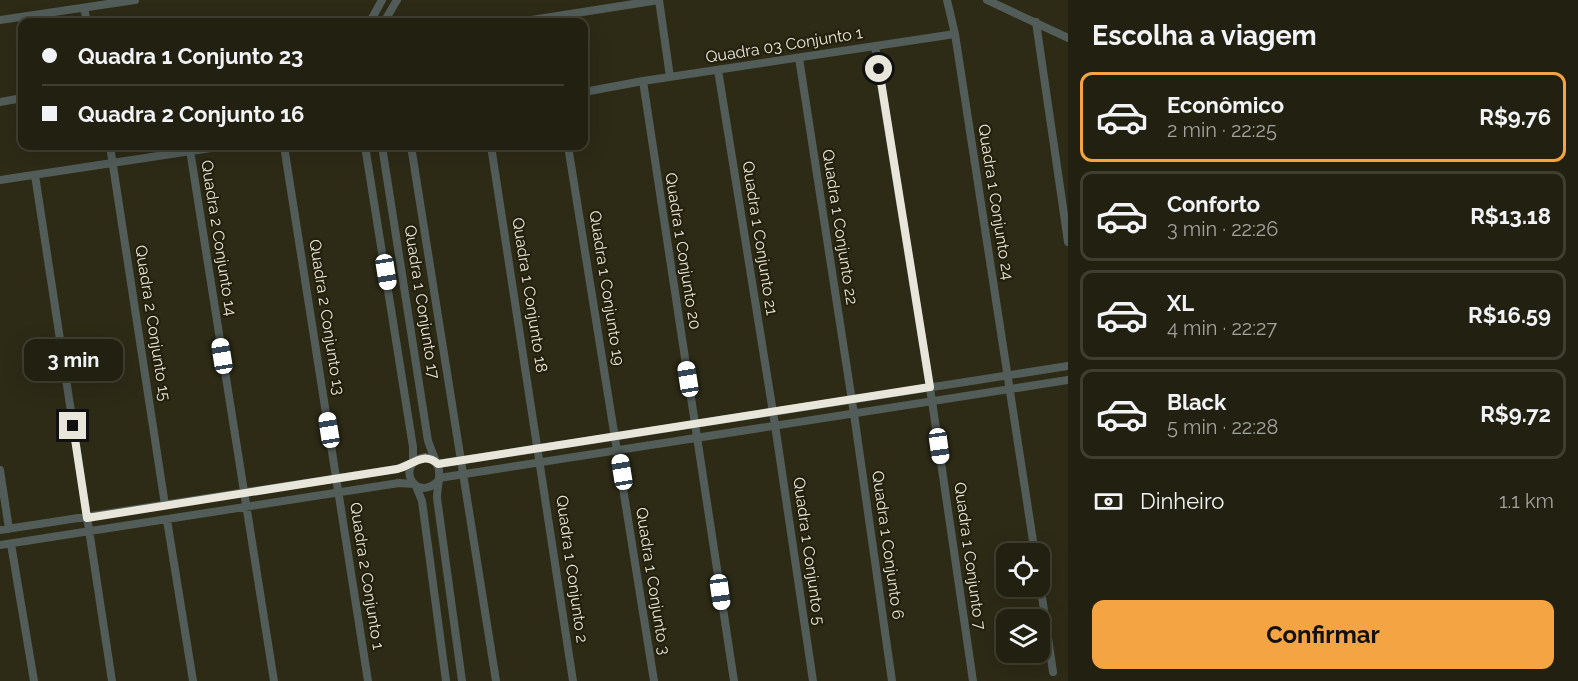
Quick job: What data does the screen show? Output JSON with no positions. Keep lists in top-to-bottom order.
{
  "streets": {
    "street": [
      "Quadra 03 Conjunto 1",
      "Quadra 1 Conjunto 24",
      "Quadra 1 Conjunto 22",
      "Quadra 2 Conjunto 14",
      "Quadra 1 Conjunto 21",
      "Quadra 1 Conjunto 20",
      "Quadra 1 Conjunto 19",
      "Quadra 1 Conjunto 18",
      "Quadra 1 Conjunto 17",
      "Quadra 2 Conjunto 13",
      "Quadra 2 Conjunto 15",
      "Quadra 1 Conjunto 6",
      "Quadra 1 Conjunto 5",
      "Quadra 1 Conjunto 7",
      "Quadra 1 Conjunto 2",
      "Quadra 2 Conjunto 1",
      "Quadra 1 Conjunto 3"
    ]
  },
  "crossings": [
    ["Quadra 03 Conjunto 1", "Quadra 1 Conjunto 24"],
    ["Quadra 03 Conjunto 1", "Quadra 1 Conjunto 22"],
    ["Quadra 03 Conjunto 1", "Quadra 1 Conjunto 21"],
    ["Quadra 03 Conjunto 1", "Quadra 1 Conjunto 20"],
    ["Quadra 03 Conjunto 1", "Quadra 1 Conjunto 7"],
    ["Quadra 1 Conjunto 22", "Quadra 1 Conjunto 6"],
    ["Quadra 2 Conjunto 14", "Quadra 2 Conjunto 1"],
    ["Quadra 1 Conjunto 21", "Quadra 1 Conjunto 5"],
    ["Quadra 1 Conjunto 19", "Quadra 1 Conjunto 3"],
    ["Quadra 1 Conjunto 18", "Quadra 1 Conjunto 2"],
    ["Quadra 2 Conjunto 13", "Quadra 2 Conjunto 1"]
  ],
  "page": {
    "heading": "Escolha a viagem",
    "banner": ["Quadra 1 Conjunto 23", "Quadra 2 Conjunto 16"],
    "list": [
      {
        "name": "Econômico",
        "note": "2 min · 22:25",
        "value": "R$9.76"
      },
      {
        "name": "Conforto",
        "note": "3 min · 22:26",
        "value": "R$13.18"
      },
      {
        "name": "XL",
        "note": "4 min · 22:27",
        "value": "R$16.59"
      },
      {
        "name": "Black",
        "note": "5 min · 22:28",
        "value": "R$9.72"
      }
    ],
    "bubble": "3 min",
    "pay": ["Dinheiro", "1.1 km"],
    "buttons": "Confirmar"
  }
}
